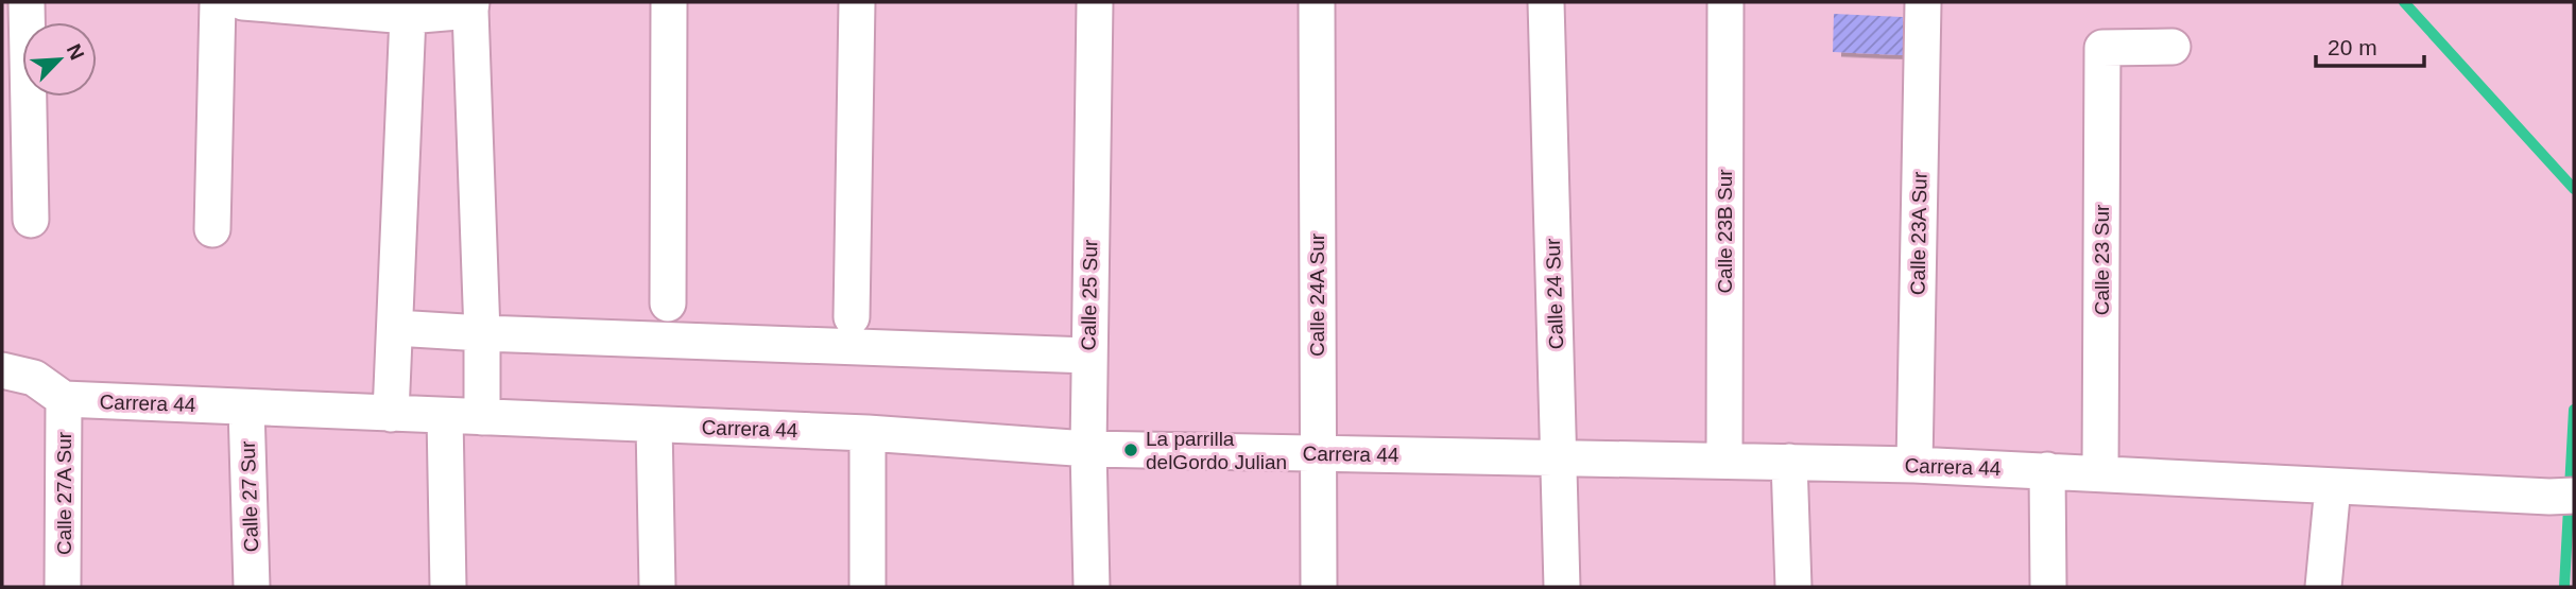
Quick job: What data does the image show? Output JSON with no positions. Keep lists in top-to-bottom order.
{
  "streets": {
    "street": [
      "Calle 23B Sur",
      "Calle 23A Sur",
      "Calle 23 Sur",
      "Calle 24 Sur",
      "Calle 25 Sur",
      "Calle 24A Sur",
      "Carrera 44",
      "Calle 27A Sur",
      "Calle 27 Sur"
    ]
  },
  "crossings": [
    ["Calle 23B Sur", "Carrera 44"],
    ["Calle 23A Sur", "Carrera 44"],
    ["Calle 23 Sur", "Carrera 44"],
    ["Calle 24 Sur", "Carrera 44"],
    ["Calle 25 Sur", "Carrera 44"],
    ["Calle 24A Sur", "Carrera 44"],
    ["Carrera 44", "Calle 27A Sur"],
    ["Carrera 44", "Calle 27 Sur"]
  ],
  "places": ["La parrilla delGordo Julian"],
  "scale_bar": "20 m",
  "north": "top right"
}
